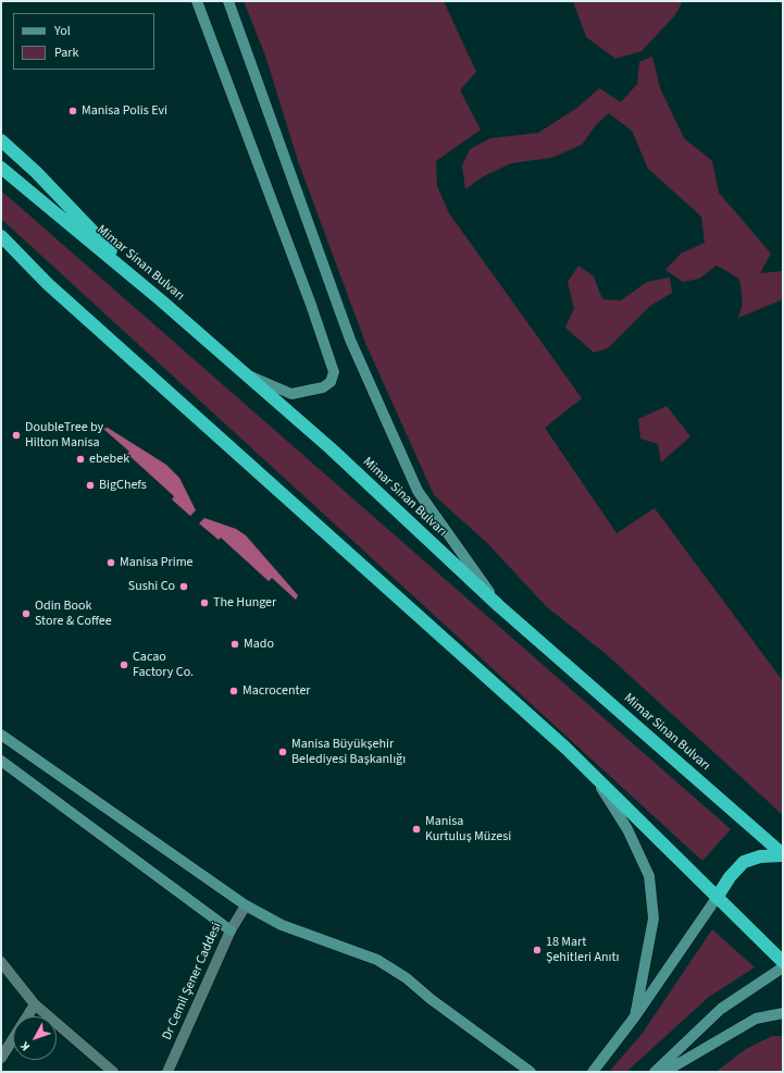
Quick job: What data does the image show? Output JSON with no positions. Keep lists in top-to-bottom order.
{
  "streets": {
    "highway": ["Mimar Sinan Bulvarı"],
    "street": ["Dr Cemil Şener Caddesi"]
  },
  "places": [
    "Manisa Polis Evi",
    "DoubleTree by Hilton Manisa",
    "ebebek",
    "BigChefs",
    "Manisa Prime",
    "Sushi Co",
    "The Hunger",
    "Odin Book Store & Coffee",
    "Mado",
    "Cacao Factory Co.",
    "Macrocenter",
    "Manisa Büyükşehir Belediyesi Başkanlığı",
    "Manisa Kurtuluş Müzesi",
    "18 Mart Şehitleri Anıtı"
  ],
  "legend": ["Yol", "Park"],
  "north": "bottom left"
}
